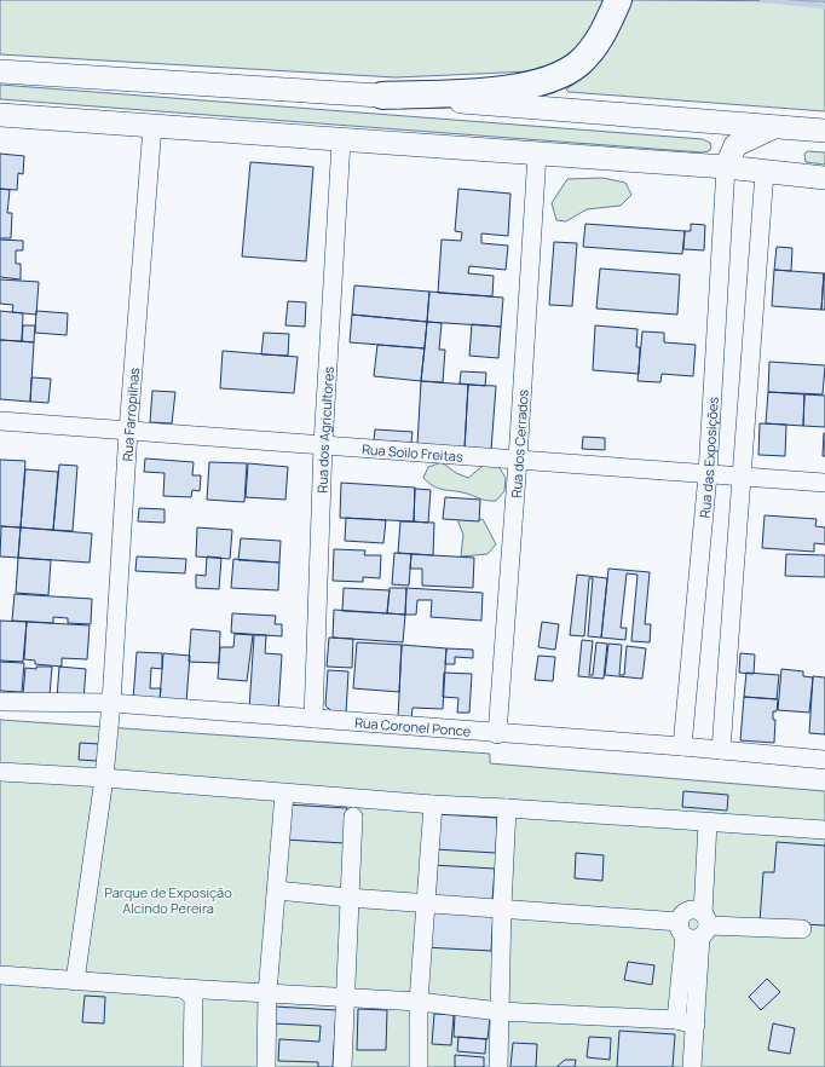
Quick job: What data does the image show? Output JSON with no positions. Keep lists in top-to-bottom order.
{
  "streets": {
    "street": [
      "Rua Farropilhas",
      "Rua dos Agricultores",
      "Rua dos Cerrados",
      "Rua Soilo Freitas",
      "Rua das Exposições",
      "Rua Coronel Ponce"
    ]
  },
  "crossings": [
    ["Rua Farropilhas", "Rua Soilo Freitas"],
    ["Rua Farropilhas", "Rua Coronel Ponce"],
    ["Rua dos Agricultores", "Rua Soilo Freitas"],
    ["Rua dos Agricultores", "Rua Coronel Ponce"],
    ["Rua dos Cerrados", "Rua Soilo Freitas"],
    ["Rua dos Cerrados", "Rua Coronel Ponce"],
    ["Rua Soilo Freitas", "Rua das Exposições"],
    ["Rua das Exposições", "Rua Coronel Ponce"]
  ],
  "parks": ["Parque de Exposição Alcindo Pereira"]
}
